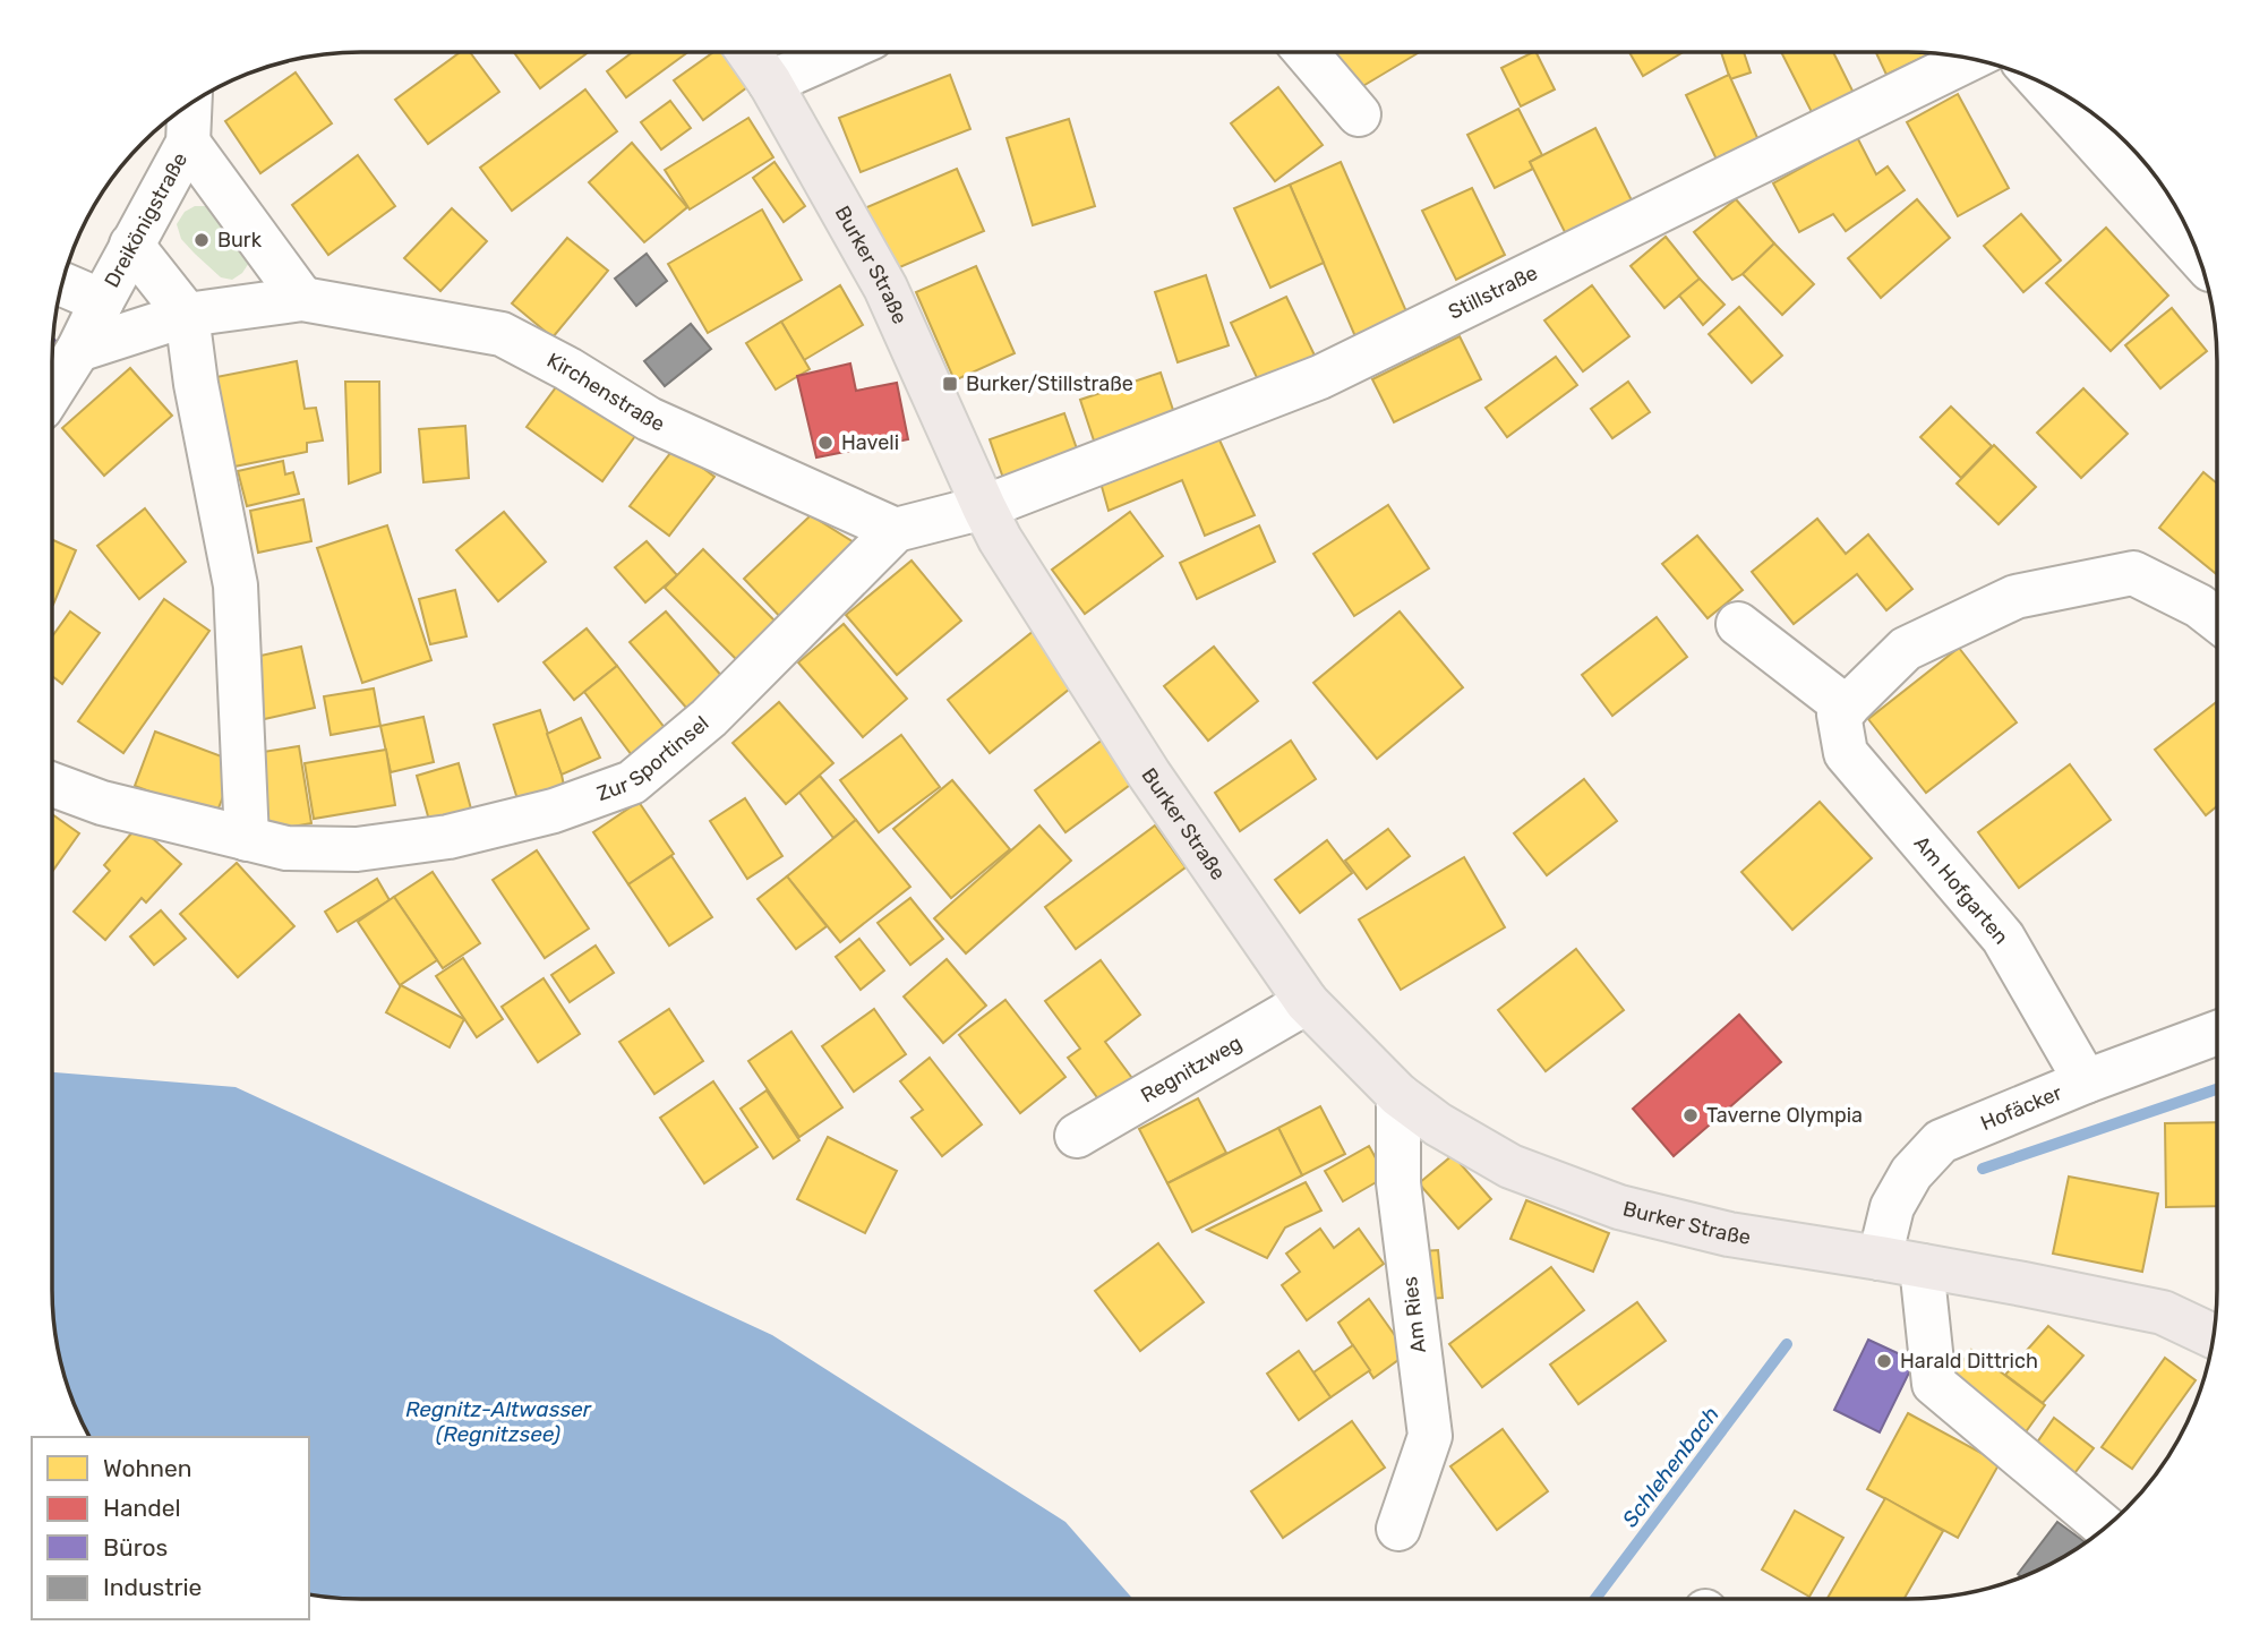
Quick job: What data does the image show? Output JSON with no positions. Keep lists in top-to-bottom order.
{
  "streets": {
    "main road": ["Burker Straße"],
    "street": [
      "Dreikönigstraße",
      "Stillstraße",
      "Kirchenstraße",
      "Zur Sportinsel",
      "Am Hofgarten",
      "Regnitzweg",
      "Hofäcker",
      "Am Ries"
    ]
  },
  "crossings": [
    ["Burker Straße", "Stillstraße"],
    ["Burker Straße", "Regnitzweg"],
    ["Burker Straße", "Hofäcker"],
    ["Burker Straße", "Am Ries"],
    ["Kirchenstraße", "Zur Sportinsel"],
    ["Am Hofgarten", "Hofäcker"]
  ],
  "water": ["Regnitz-Altwasser (Regnitzsee)", "Schlehenbach"],
  "places": {
    "other": [
      "Burk",
      "Haveli",
      "Taverne Olympia",
      "Harald Dittrich"
    ],
    "transit": ["Burker/Stillstraße"]
  },
  "legend": [
    "Wohnen",
    "Handel",
    "Büros",
    "Industrie"
  ]
}
